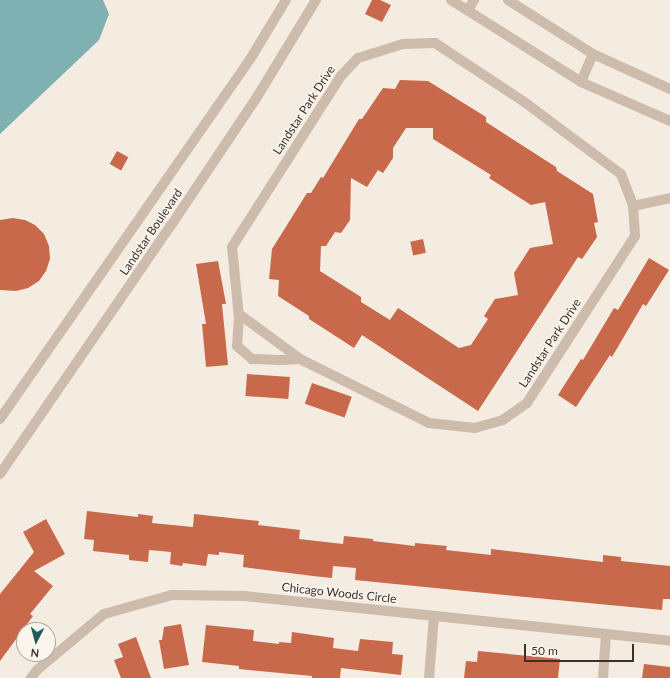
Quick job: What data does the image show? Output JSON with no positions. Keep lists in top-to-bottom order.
{
  "streets": {
    "street": ["Landstar Park Drive", "Landstar Boulevard", "Chicago Woods Circle"]
  },
  "scale_bar": "50 m",
  "north": "bottom"
}
